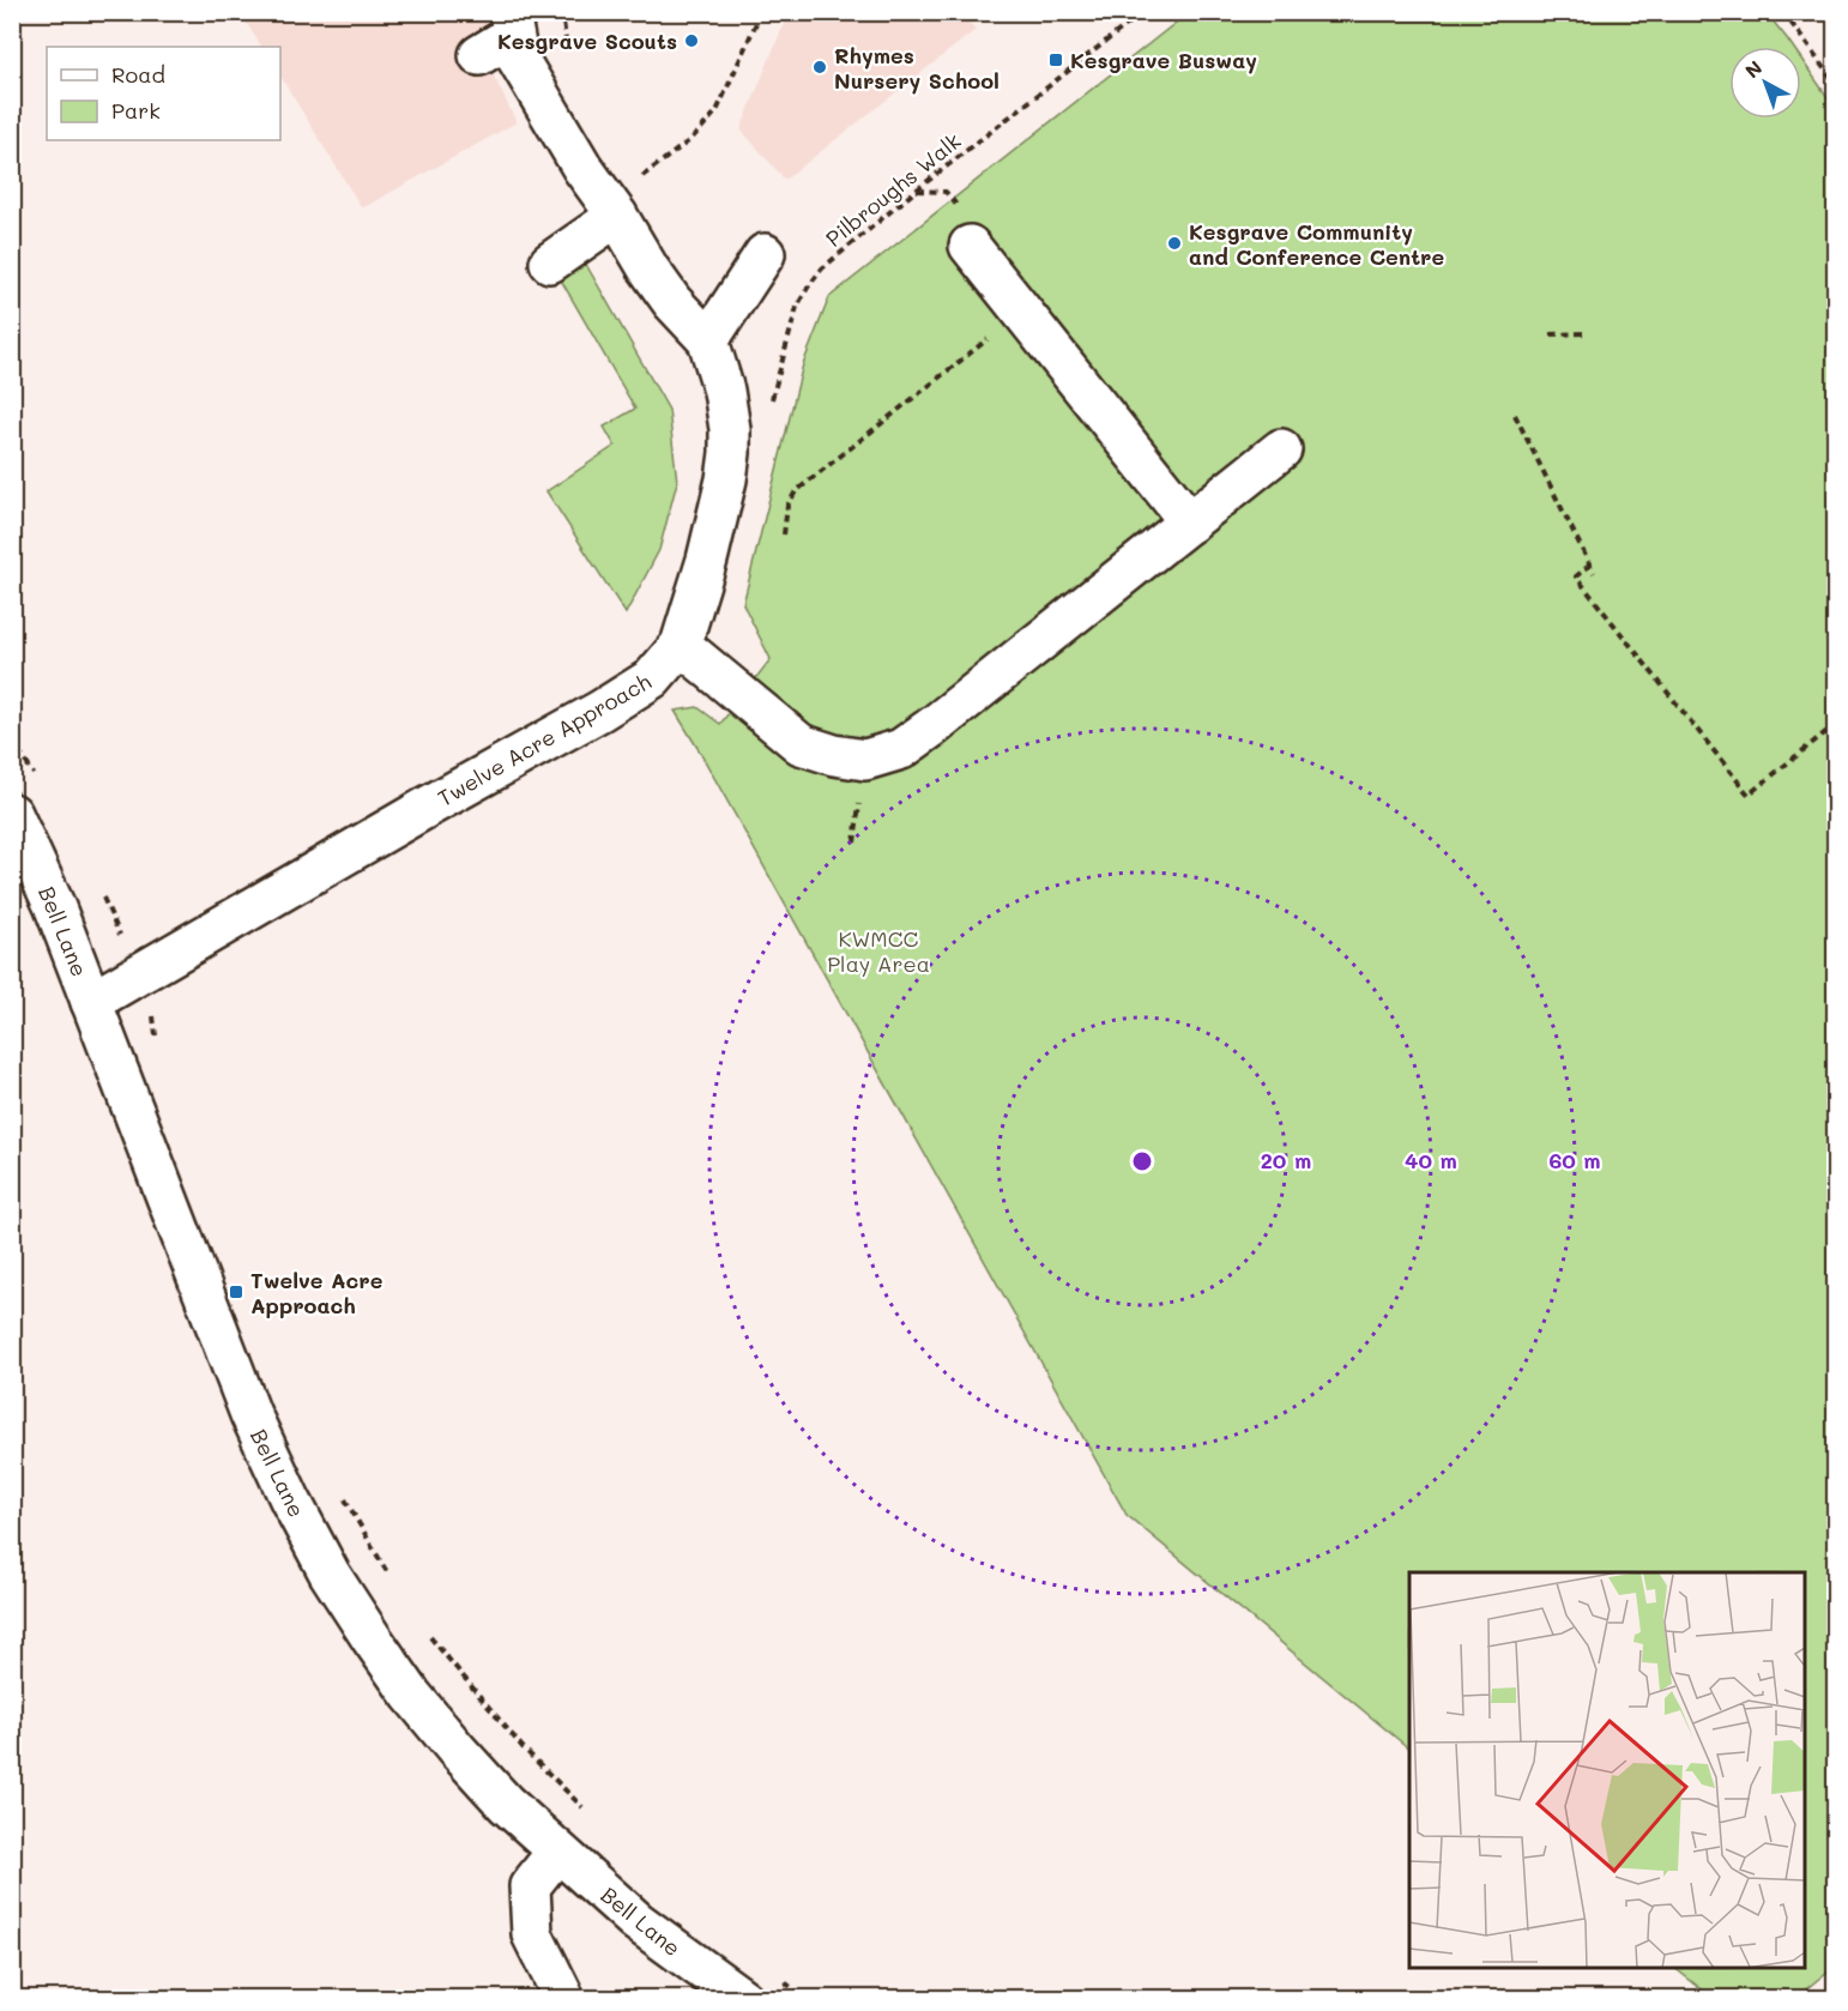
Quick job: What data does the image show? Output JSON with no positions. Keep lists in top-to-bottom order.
{
  "streets": {
    "street": ["Twelve Acre Approach", "Bell Lane"],
    "path": ["Pilbroughs Walk"]
  },
  "crossings": [
    ["Pilbroughs Walk", "Twelve Acre Approach"],
    ["Twelve Acre Approach", "Bell Lane"]
  ],
  "parks": ["KWMCC Play Area"],
  "places": {
    "other": ["Kesgrave Scouts", "Rhymes Nursery School", "Kesgrave Community and Conference Centre"],
    "transit": ["Kesgrave Busway", "Twelve Acre Approach"]
  },
  "legend": ["Road", "Park"],
  "north": "top left",
  "rings": ["20 m", "40 m", "60 m"]
}
